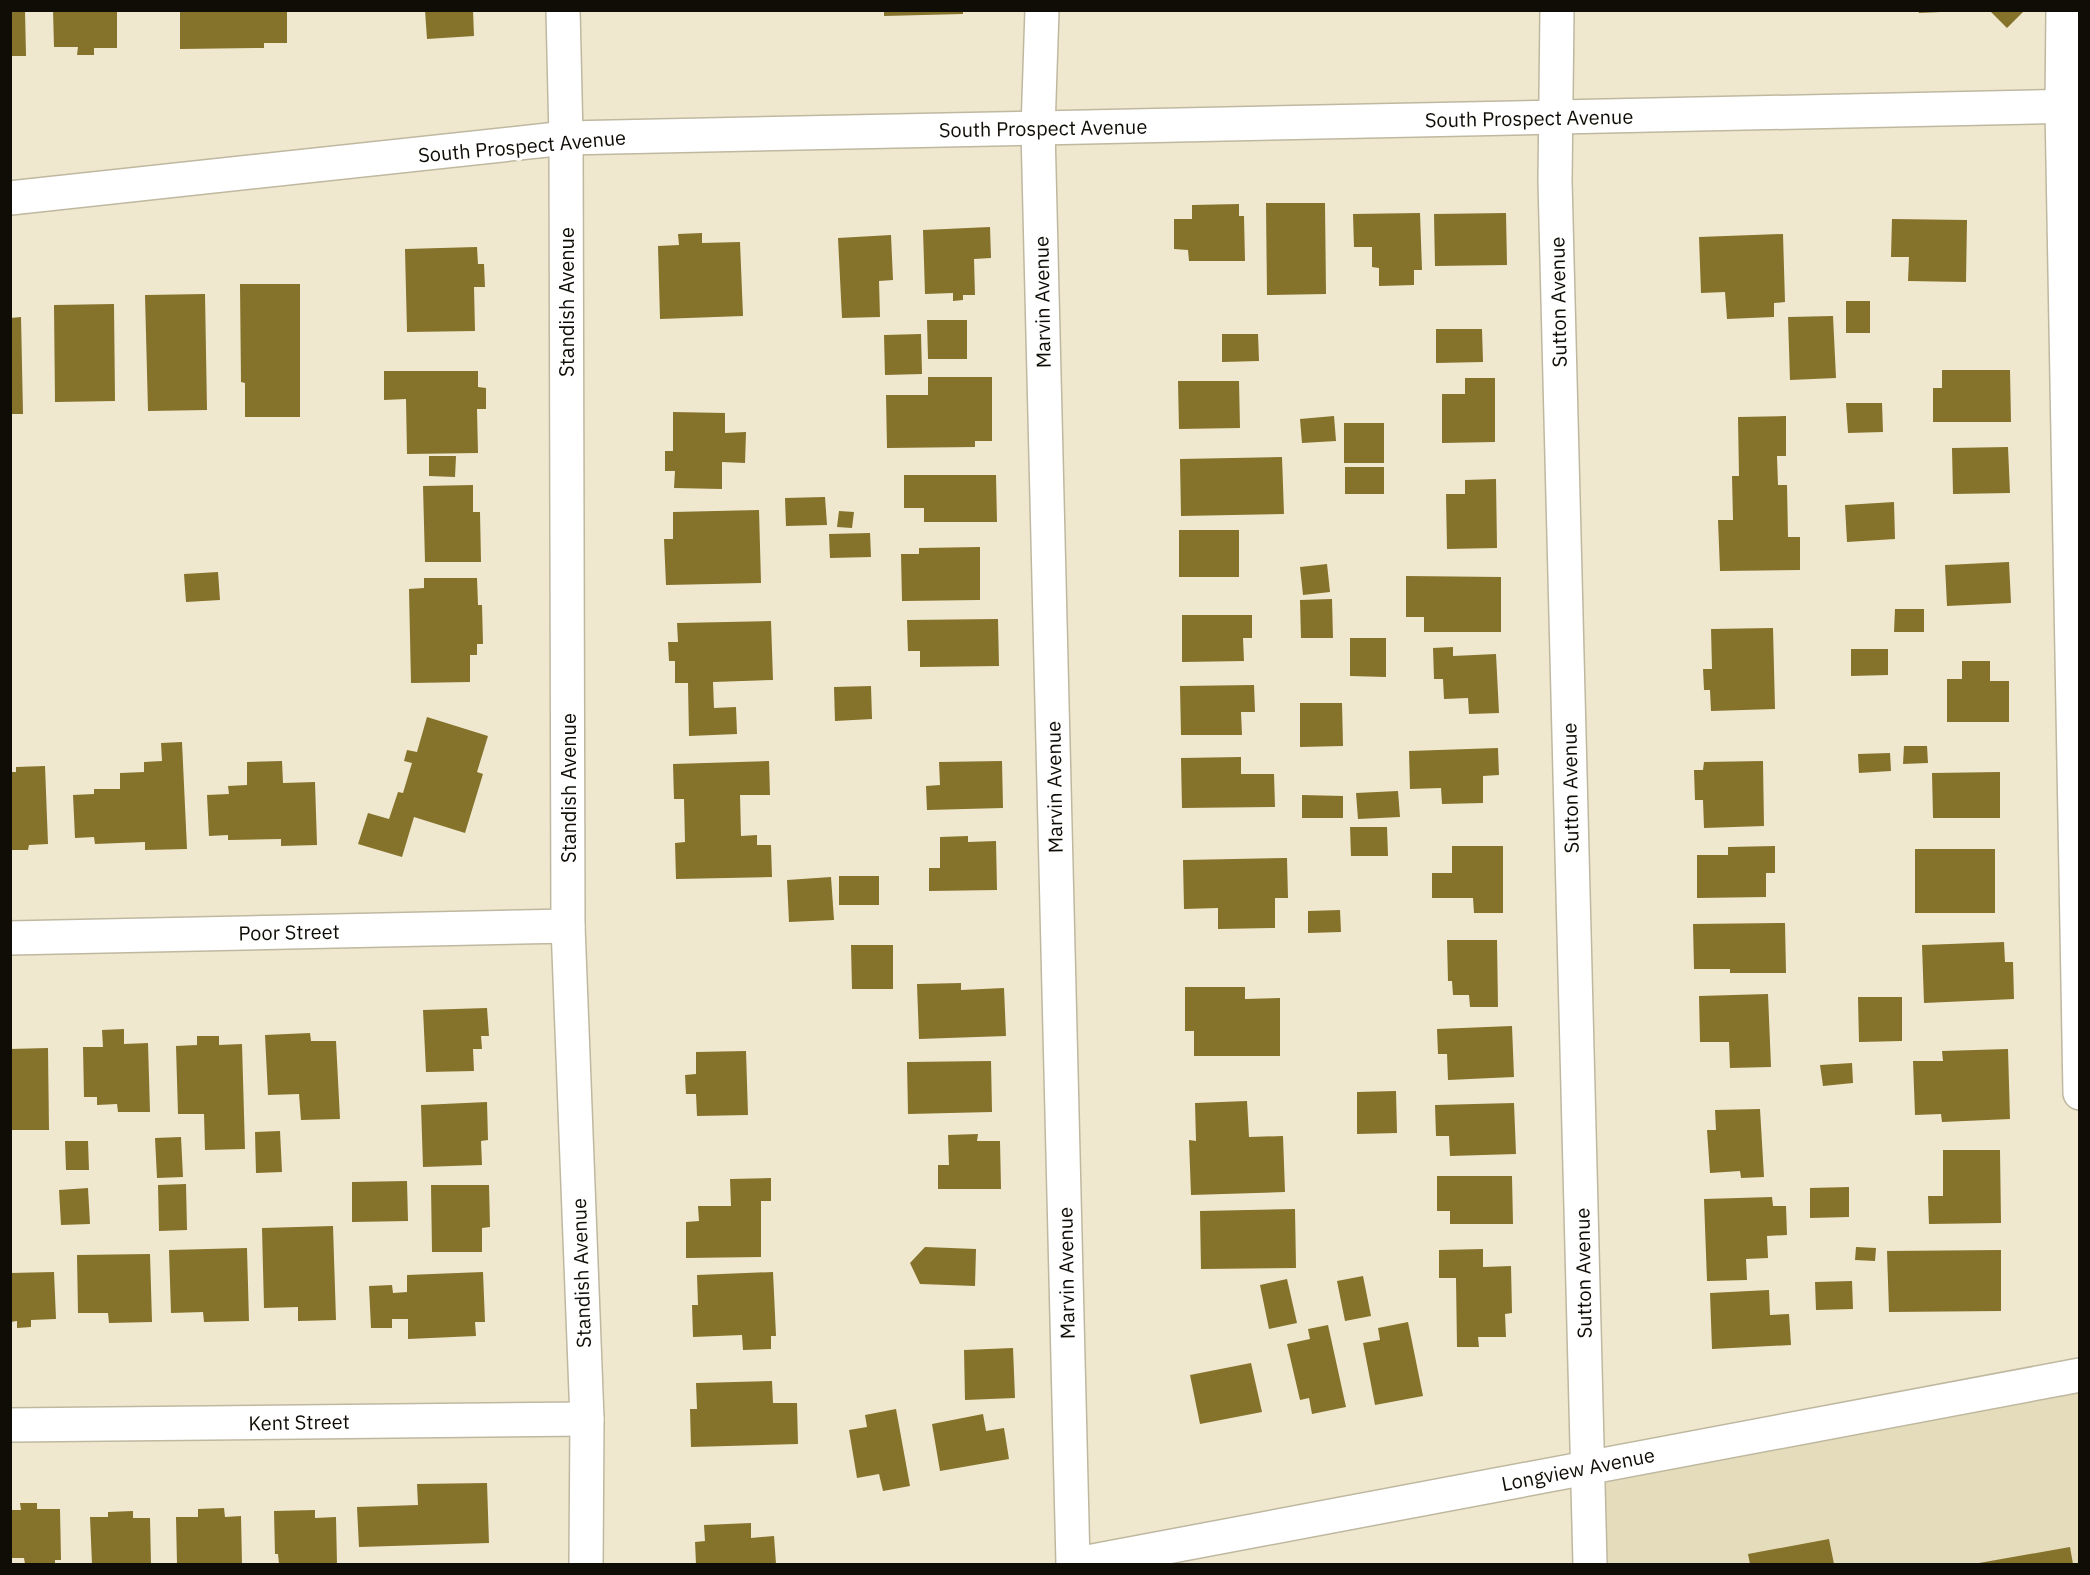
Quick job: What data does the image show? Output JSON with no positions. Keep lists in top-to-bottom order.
{
  "streets": {
    "street": [
      "South Prospect Avenue",
      "Standish Avenue",
      "Marvin Avenue",
      "Sutton Avenue",
      "Poor Street",
      "Kent Street",
      "Longview Avenue"
    ]
  },
  "crossings": [
    ["South Prospect Avenue", "Standish Avenue"],
    ["South Prospect Avenue", "Marvin Avenue"],
    ["South Prospect Avenue", "Sutton Avenue"],
    ["Standish Avenue", "Poor Street"],
    ["Standish Avenue", "Kent Street"],
    ["Marvin Avenue", "Longview Avenue"],
    ["Sutton Avenue", "Longview Avenue"]
  ]
}
